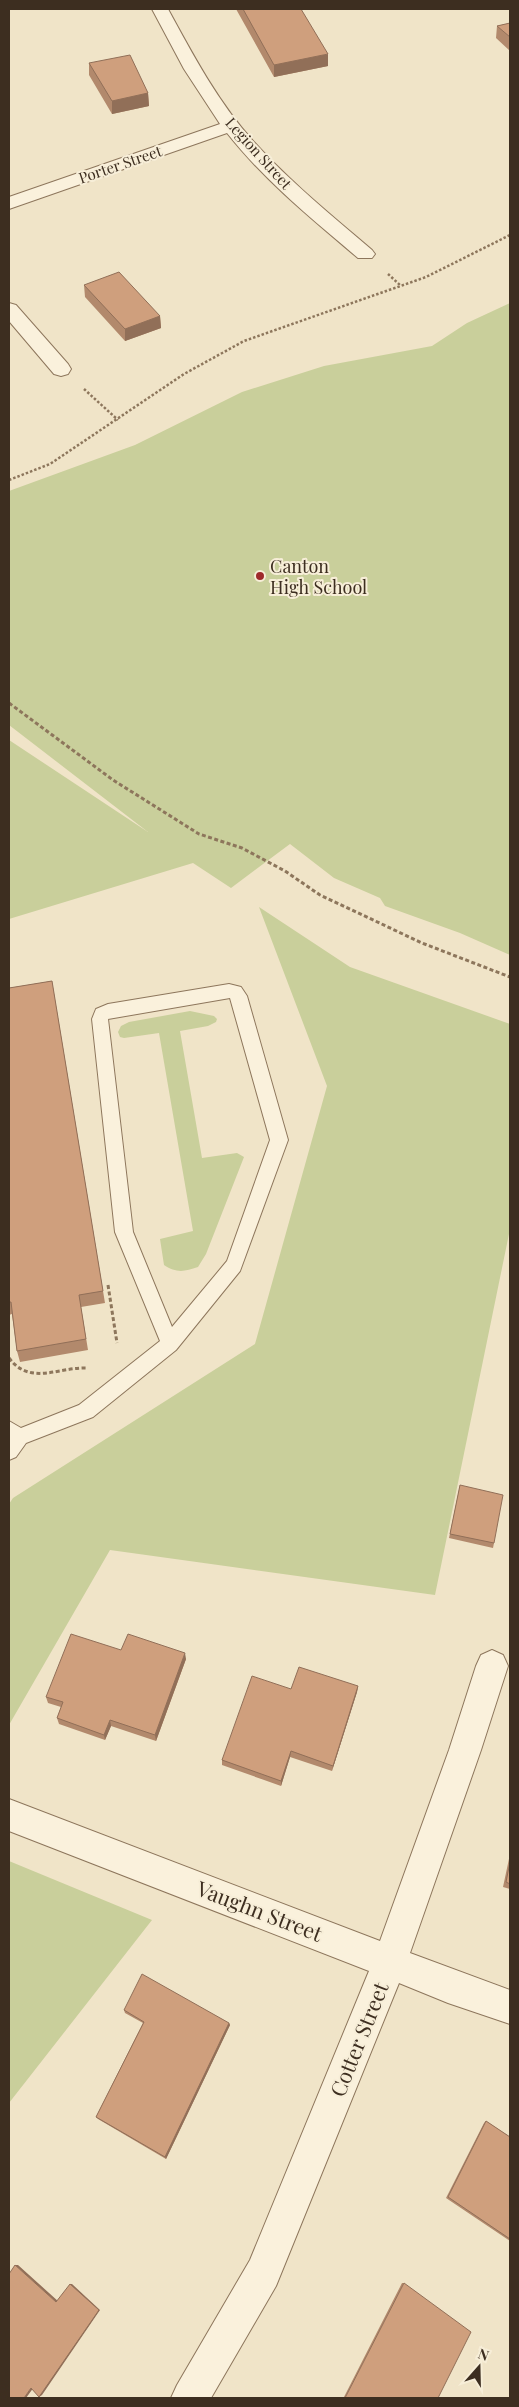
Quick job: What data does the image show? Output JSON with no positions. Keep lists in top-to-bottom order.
{
  "streets": {
    "street": [
      "Legion Street",
      "Porter Street",
      "Vaughn Street",
      "Cotter Street"
    ]
  },
  "crossings": [
    ["Legion Street", "Porter Street"],
    ["Vaughn Street", "Cotter Street"]
  ],
  "places": ["Canton High School"],
  "north": "top"
}
